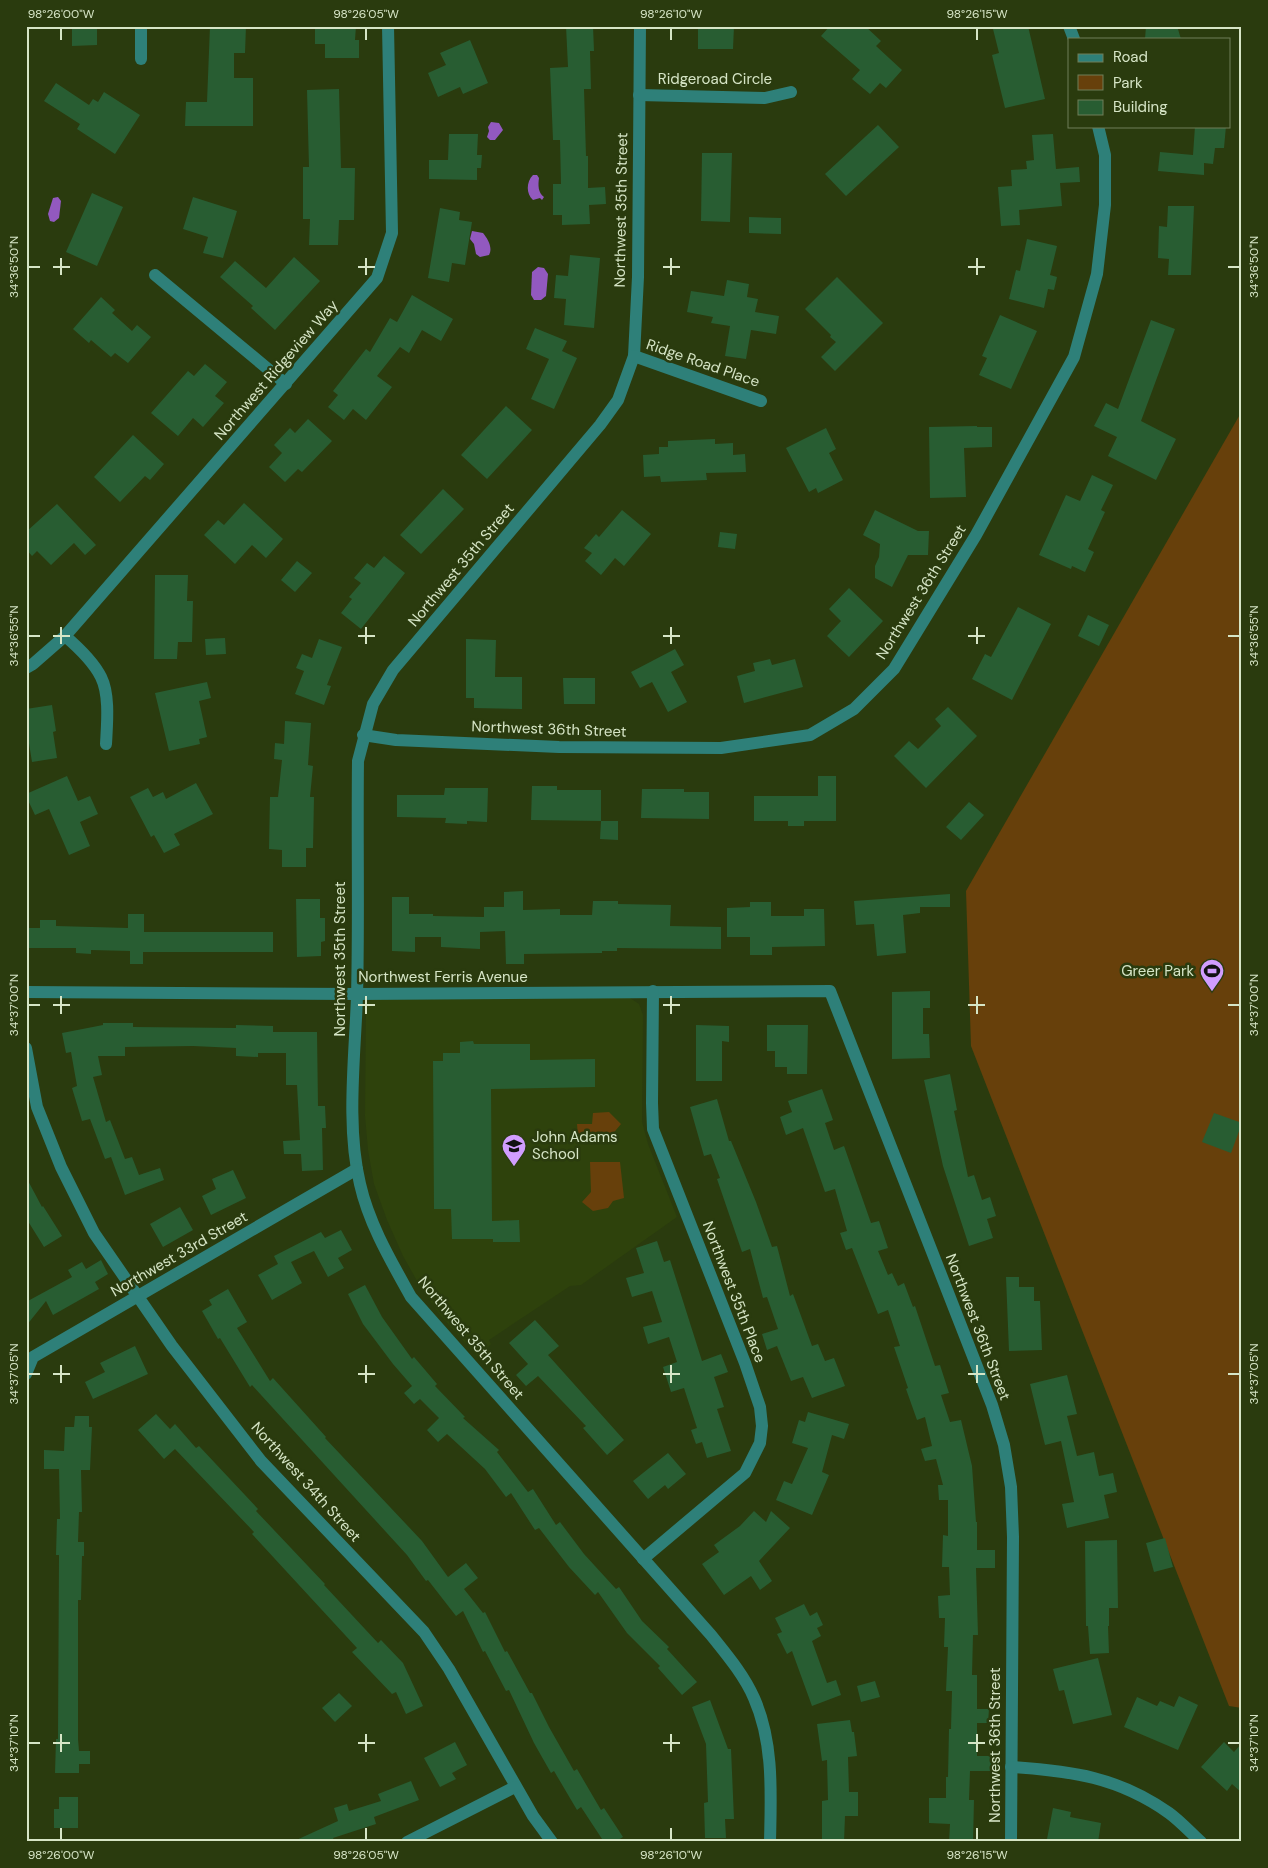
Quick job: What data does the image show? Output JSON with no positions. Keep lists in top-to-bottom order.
{
  "streets": {
    "street": [
      "Ridgeroad Circle",
      "Northwest 35th Street",
      "Ridge Road Place",
      "Northwest Ridgeview Way",
      "Northwest 36th Street",
      "Northwest Ferris Avenue",
      "Northwest 33rd Street",
      "Northwest 35th Place",
      "Northwest 34th Street"
    ]
  },
  "crossings": [
    ["Ridgeroad Circle", "Northwest 35th Street"],
    ["Northwest 35th Street", "Ridge Road Place"],
    ["Northwest 35th Street", "Northwest 36th Street"],
    ["Northwest 35th Street", "Northwest Ferris Avenue"],
    ["Northwest 35th Street", "Northwest 33rd Street"],
    ["Northwest 35th Street", "Northwest 35th Place"],
    ["Northwest 36th Street", "Northwest Ferris Avenue"],
    ["Northwest Ferris Avenue", "Northwest 35th Place"],
    ["Northwest 33rd Street", "Northwest 34th Street"]
  ],
  "places": {
    "sports": ["Greer Park"],
    "school or university": ["John Adams School"]
  },
  "legend": ["Road", "Park", "Building"],
  "coordinates": [
    "98°26'00\"W",
    "98°26'05\"W",
    "98°26'10\"W",
    "98°26'15\"W",
    "34°36'50\"N",
    "34°36'55\"N",
    "34°37'00\"N",
    "34°37'05\"N",
    "34°37'10\"N"
  ]
}
